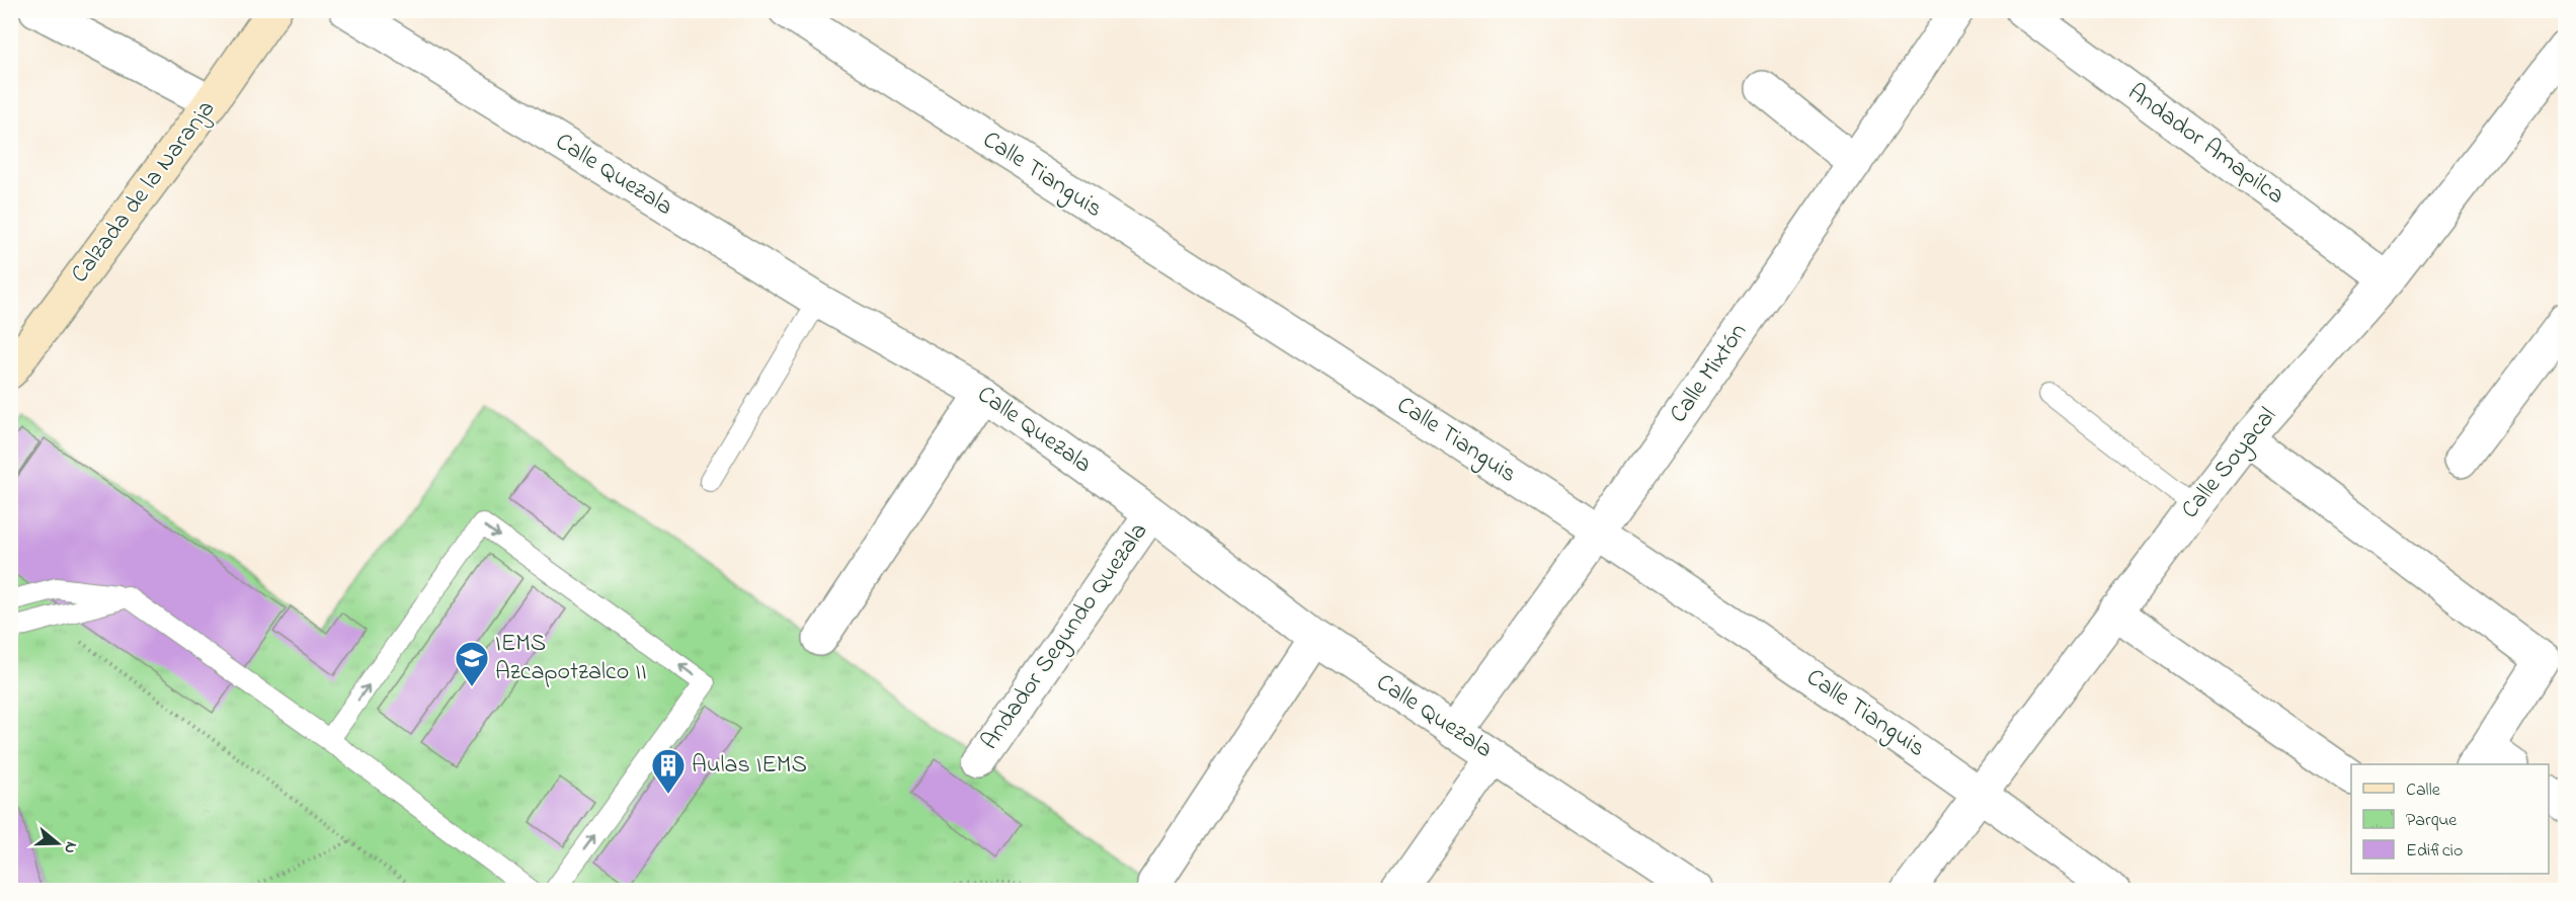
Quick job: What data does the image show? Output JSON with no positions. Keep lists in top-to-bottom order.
{
  "streets": {
    "main road": ["Calzada de la Naranja"],
    "street": [
      "Andador Amapilca",
      "Calle Quezala",
      "Calle Tianguis",
      "Calle Mixtón",
      "Calle Soyacal",
      "Andador Segundo Quezala"
    ]
  },
  "crossings": [
    ["Andador Amapilca", "Calle Soyacal"],
    ["Calle Quezala", "Calle Mixtón"],
    ["Calle Quezala", "Andador Segundo Quezala"],
    ["Calle Tianguis", "Calle Mixtón"],
    ["Calle Tianguis", "Calle Soyacal"]
  ],
  "places": {
    "school or university": ["IEMS Azcapotzalco II"],
    "building": ["Aulas IEMS"]
  },
  "legend": ["Calle", "Parque", "Edificio"],
  "north": "right"
}
